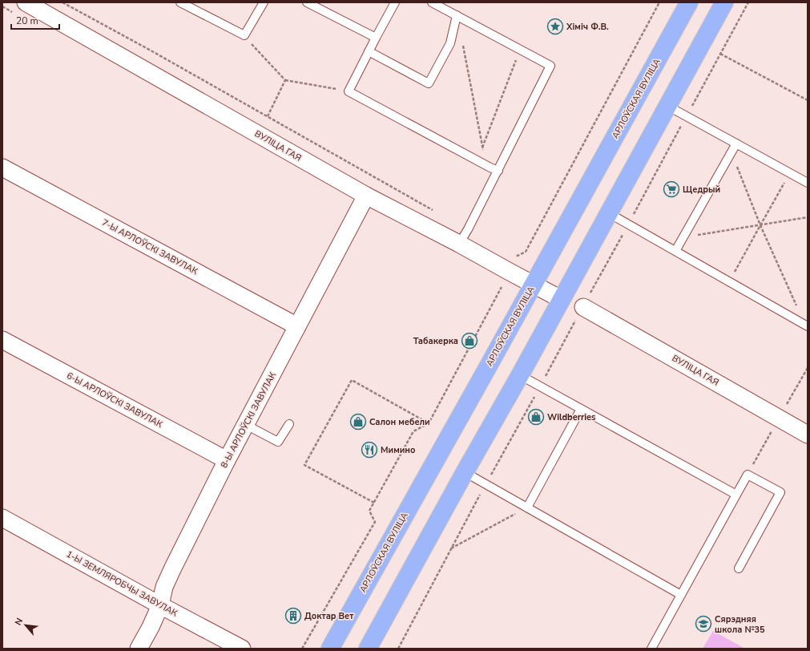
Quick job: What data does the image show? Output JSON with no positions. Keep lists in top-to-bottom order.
{
  "streets": {
    "main road": ["АРЛОЎСКАЯ ВУЛІЦА"],
    "street": [
      "ВУЛІЦА ГАЯ",
      "7-Ы АРЛОЎСКІ ЗАВУЛАК",
      "6-Ы АРЛОЎСКІ ЗАВУЛАК",
      "8-Ы АРЛОЎСКІ ЗАВУЛАК",
      "1-Ы ЗЕМЛЯРОБЧЫ ЗАВУЛАК"
    ]
  },
  "crossings": [
    ["АРЛОЎСКАЯ ВУЛІЦА", "ВУЛІЦА ГАЯ"],
    ["ВУЛІЦА ГАЯ", "8-Ы АРЛОЎСКІ ЗАВУЛАК"],
    ["7-Ы АРЛОЎСКІ ЗАВУЛАК", "8-Ы АРЛОЎСКІ ЗАВУЛАК"],
    ["6-Ы АРЛОЎСКІ ЗАВУЛАК", "8-Ы АРЛОЎСКІ ЗАВУЛАК"],
    ["8-Ы АРЛОЎСКІ ЗАВУЛАК", "1-Ы ЗЕМЛЯРОБЧЫ ЗАВУЛАК"]
  ],
  "places": {
    "place": ["Хіміч Ф.В."],
    "supermarket": ["Щедрый"],
    "shop": ["Табакерка", "Wildberries", "Салон мебели"],
    "restaurant": ["Мимино"],
    "building": ["Доктар Вет"],
    "school or university": ["Сярэдняя школа №35"]
  },
  "scale_bar": "20 m",
  "north": "top left"
}
